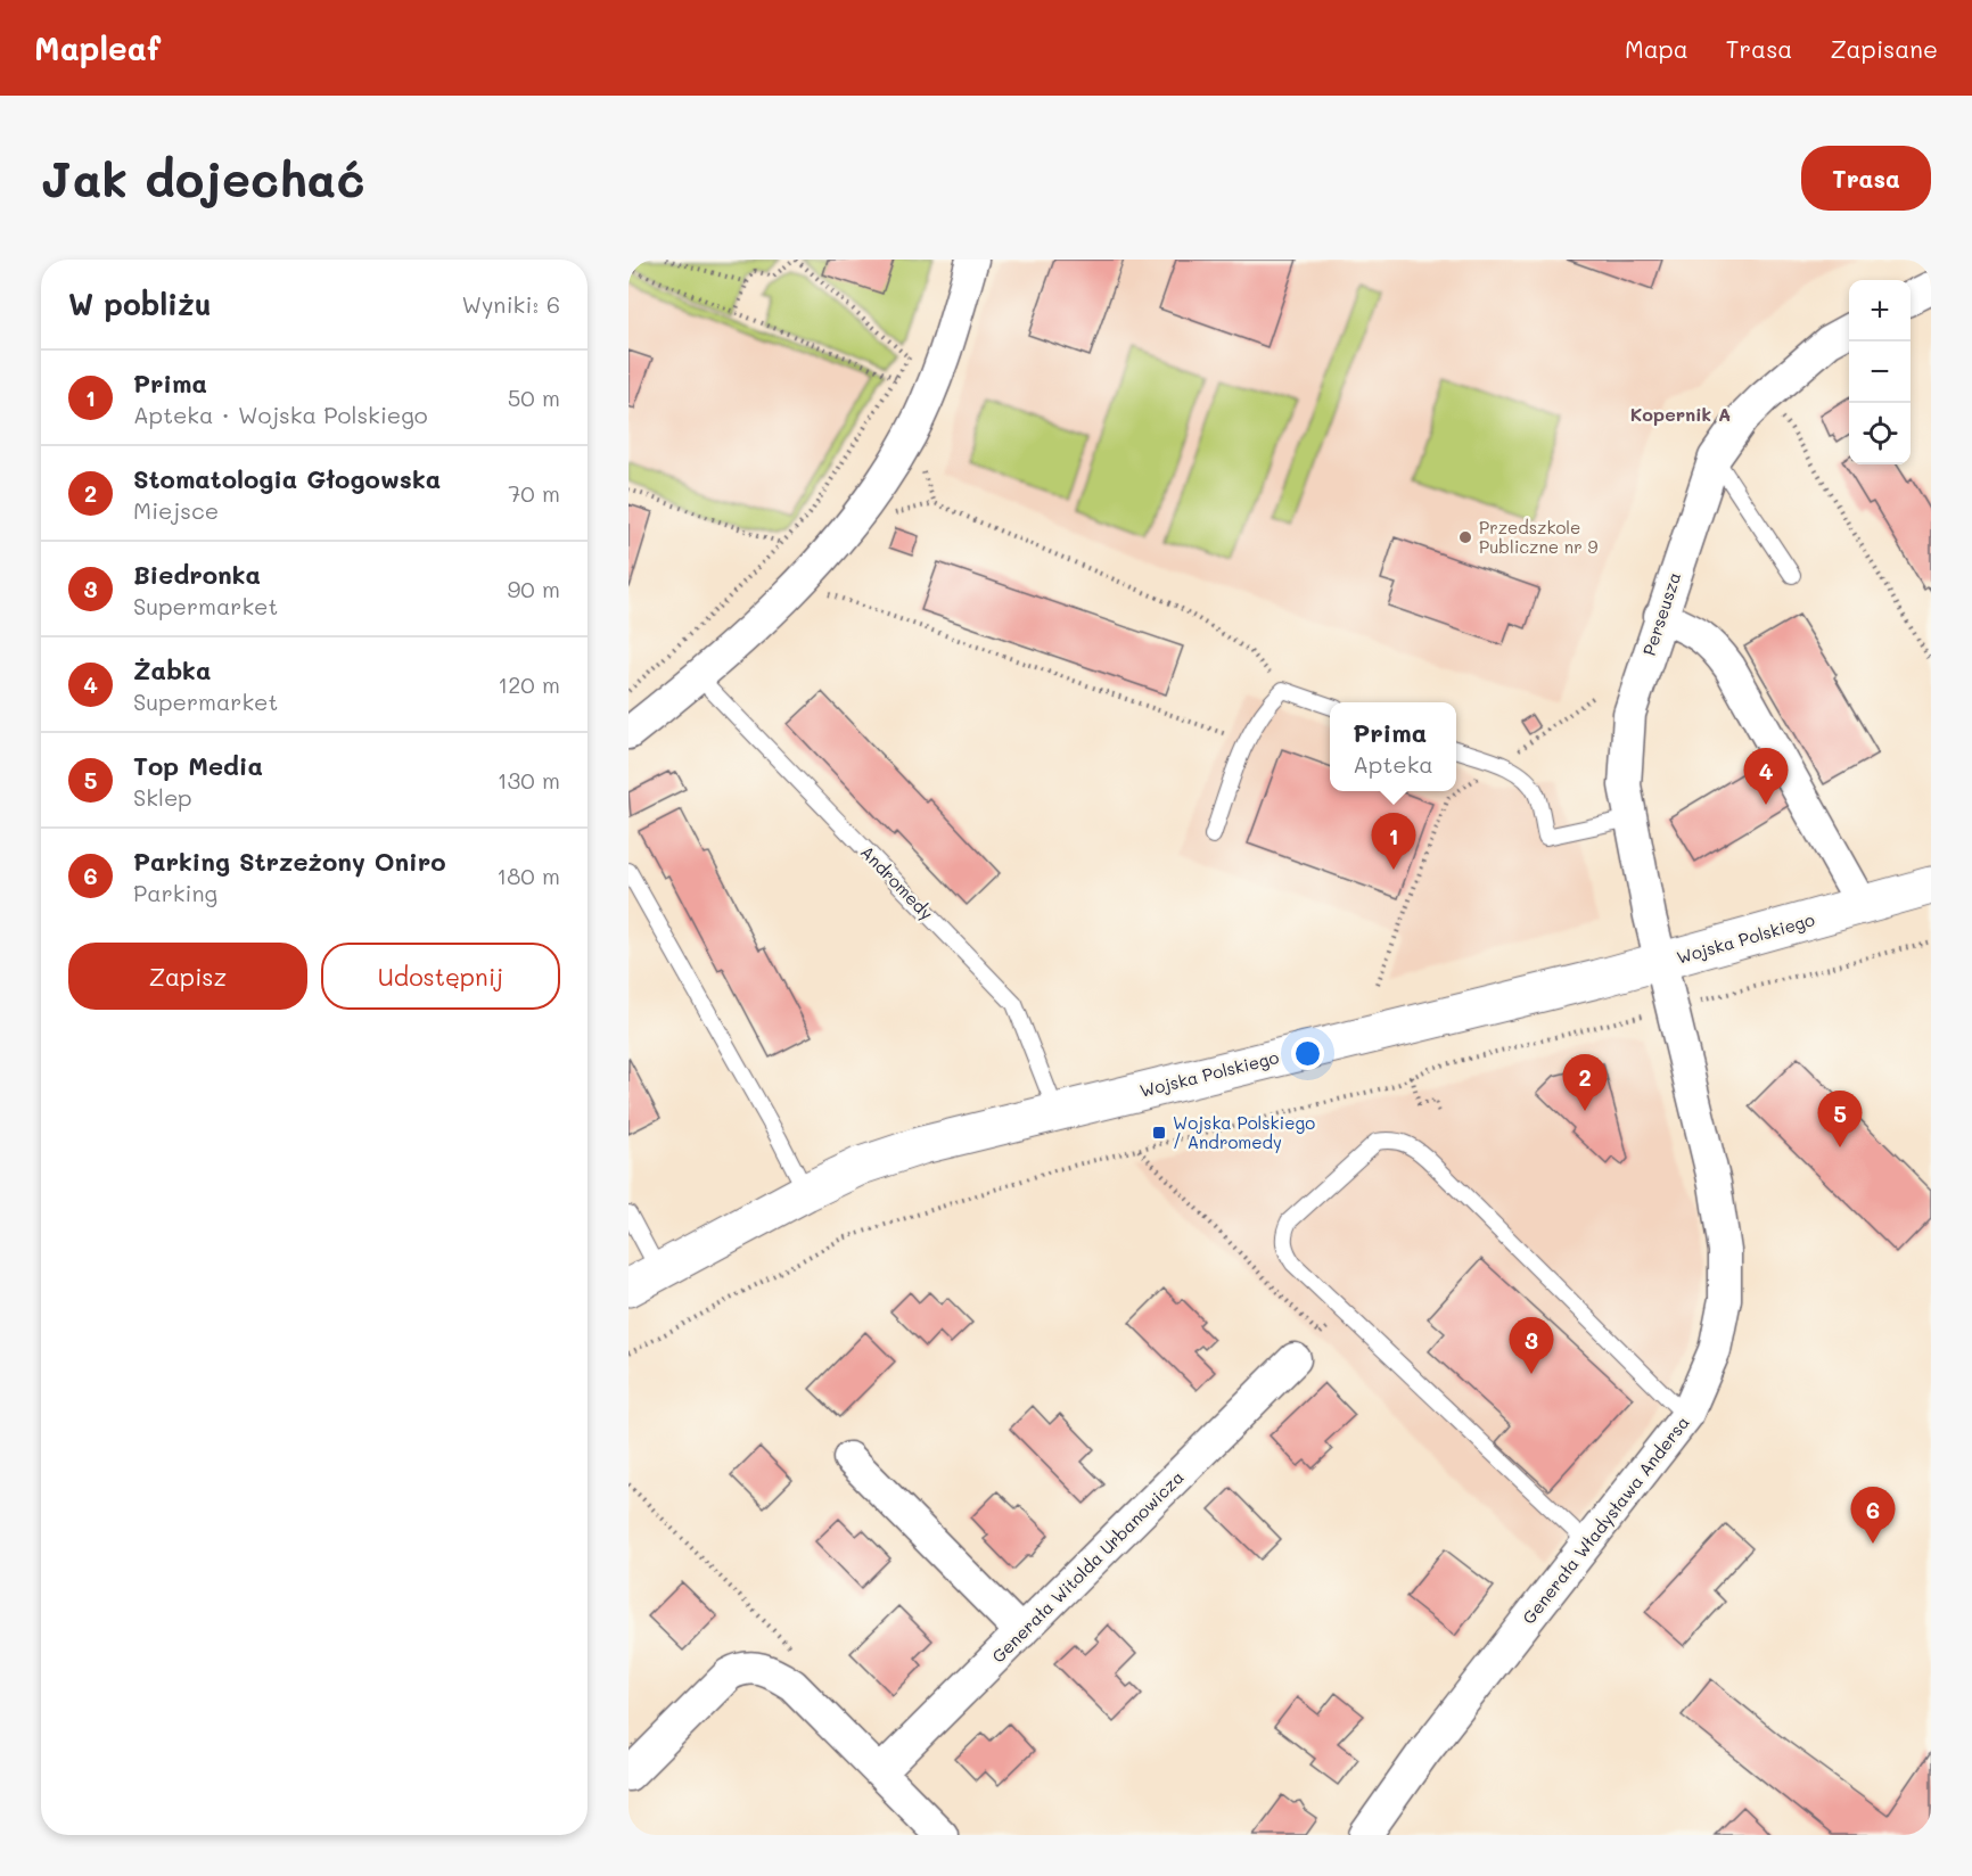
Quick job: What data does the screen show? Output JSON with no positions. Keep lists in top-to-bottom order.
{
  "streets": {
    "street": [
      "Perseusza",
      "Wojska Polskiego",
      "Generała Władysława Andersa",
      "Generała Witolda Urbanowicza"
    ],
    "lane": ["Andromedy"]
  },
  "crossings": [
    ["Perseusza", "Wojska Polskiego"],
    ["Perseusza", "Generała Władysława Andersa"],
    ["Andromedy", "Wojska Polskiego"],
    ["Wojska Polskiego", "Generała Władysława Andersa"]
  ],
  "districts": ["Kopernik A"],
  "places": {
    "other": ["Przedszkole Publiczne nr 9"],
    "transit": ["Wojska Polskiego / Andromedy"]
  },
  "page": {
    "header": "Mapleaf",
    "nav": ["Mapa", "Trasa", "Zapisane"],
    "buttons": [
      "Trasa",
      ["Zapisz", "Udostępnij"]
    ],
    "title": "Jak dojechać",
    "heading": ["W pobliżu", "Wyniki: 6"],
    "map_buttons": ["+", "−"],
    "list": [
      {
        "mark": "1",
        "name": "Prima",
        "note": "Apteka · Wojska Polskiego",
        "value": "50 m"
      },
      {
        "mark": "2",
        "name": "Stomatologia Głogowska",
        "note": "Miejsce",
        "value": "70 m"
      },
      {
        "mark": "3",
        "name": "Biedronka",
        "note": "Supermarket",
        "value": "90 m"
      },
      {
        "mark": "4",
        "name": "Żabka",
        "note": "Supermarket",
        "value": "120 m"
      },
      {
        "mark": "5",
        "name": "Top Media",
        "note": "Sklep",
        "value": "130 m"
      },
      {
        "mark": "6",
        "name": "Parking Strzeżony Oniro",
        "note": "Parking",
        "value": "180 m"
      }
    ],
    "popup": ["Prima", "Apteka"],
    "pins": [
      "4",
      "1",
      "2",
      "5",
      "3",
      "6"
    ]
  }
}
